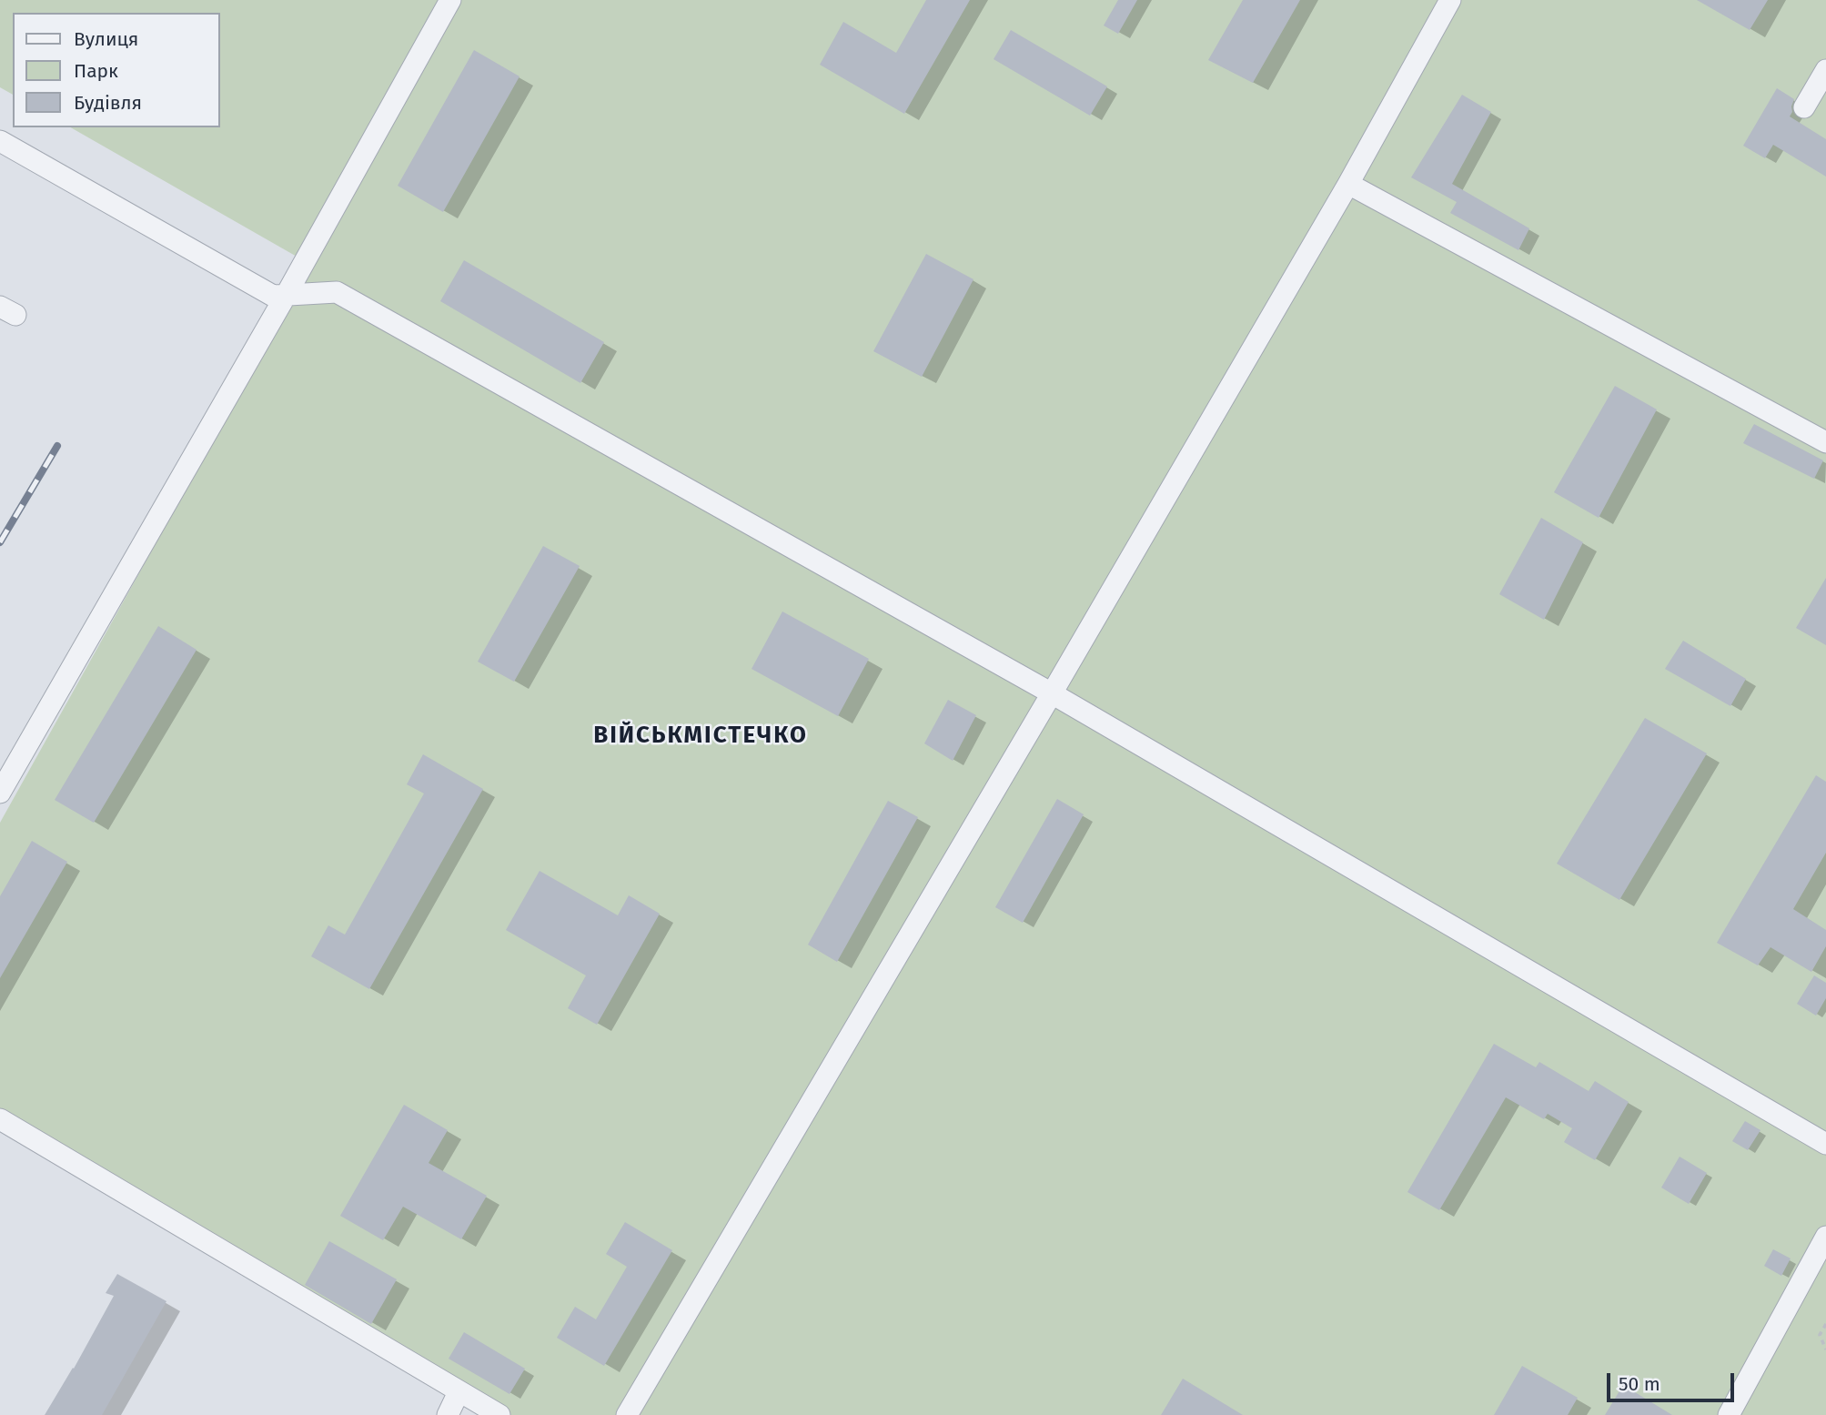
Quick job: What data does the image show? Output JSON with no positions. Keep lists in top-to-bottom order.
{
  "districts": ["ВІЙСЬКМІСТЕЧКО"],
  "legend": ["Вулиця", "Парк", "Будівля"],
  "scale_bar": "50 m"
}
